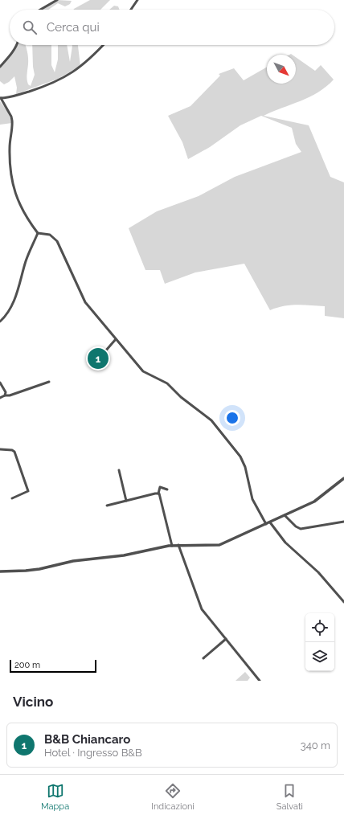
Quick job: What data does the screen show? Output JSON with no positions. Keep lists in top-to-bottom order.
{
  "scale_bar": "200 m",
  "north": "bottom right",
  "page": {
    "search": "Cerca qui",
    "pins": "1",
    "scale": "200 m",
    "heading": "Vicino",
    "list": [
      {
        "mark": "1",
        "name": "B&B Chiancaro",
        "note": "Hotel · Ingresso B&B",
        "value": "340 m"
      }
    ],
    "nav": ["Mappa", "Indicazioni", "Salvati"]
  }
}
